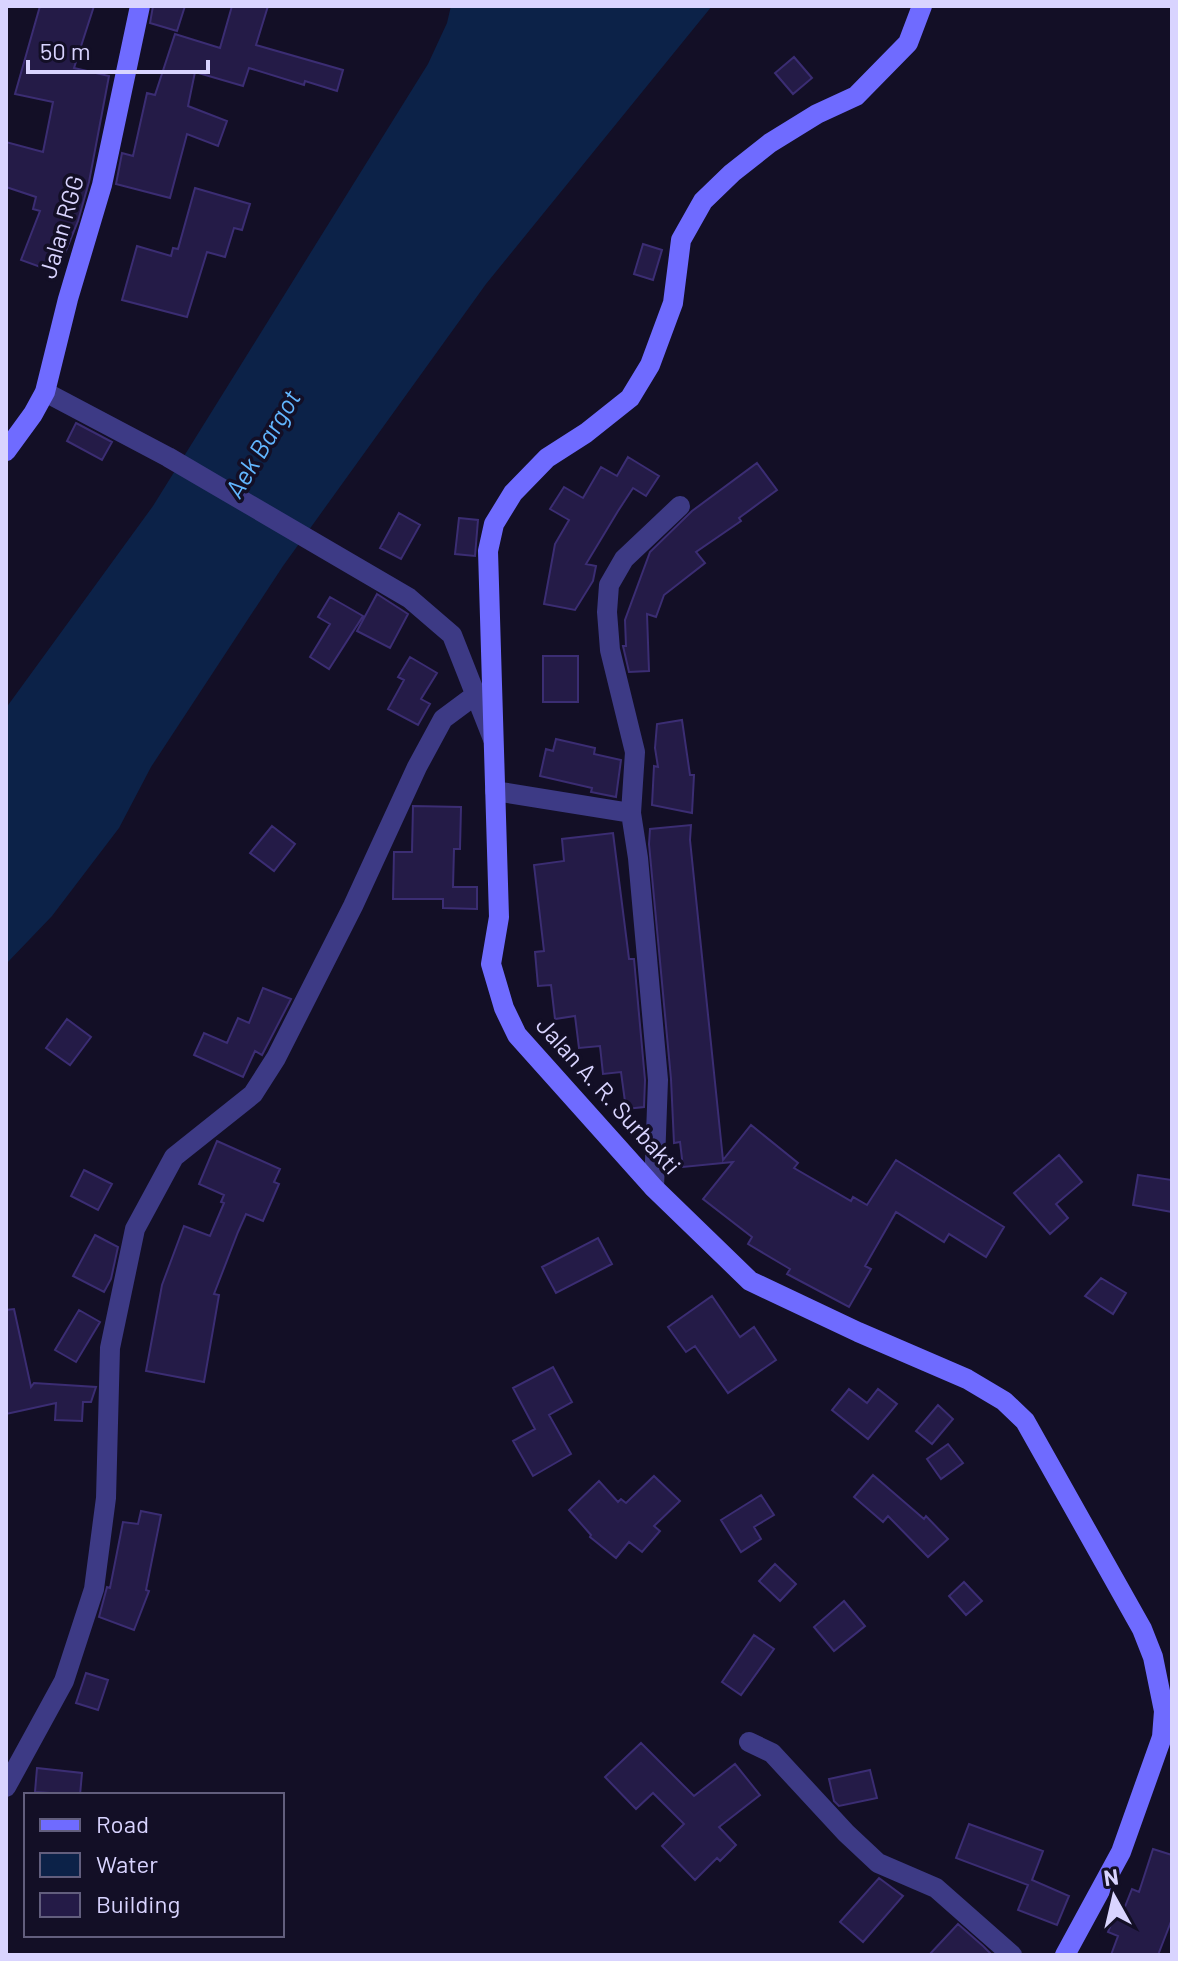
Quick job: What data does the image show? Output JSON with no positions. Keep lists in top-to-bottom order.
{
  "streets": {
    "main road": ["Jalan RGG", "Jalan A. R. Surbakti"]
  },
  "water": ["Aek Bargot"],
  "legend": ["Road", "Water", "Building"],
  "scale_bar": "50 m",
  "north": "top"
}
